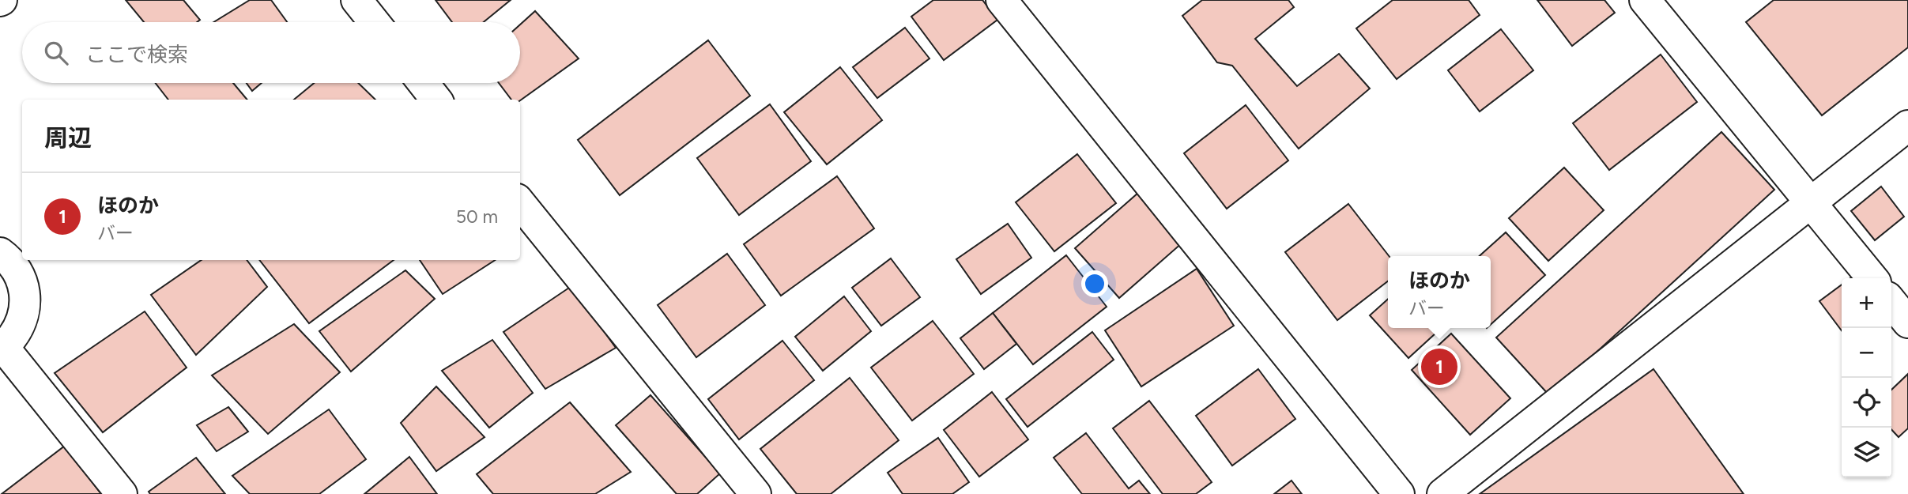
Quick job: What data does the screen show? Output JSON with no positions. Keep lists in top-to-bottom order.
{
  "page": {
    "search": "ここで検索",
    "heading": "周辺",
    "list": [
      {
        "mark": "1",
        "name": "ほのか",
        "note": "バー",
        "value": "50 m"
      }
    ],
    "popup": ["ほのか", "バー"],
    "map_buttons": ["+", "−"],
    "pins": "1"
  }
}
